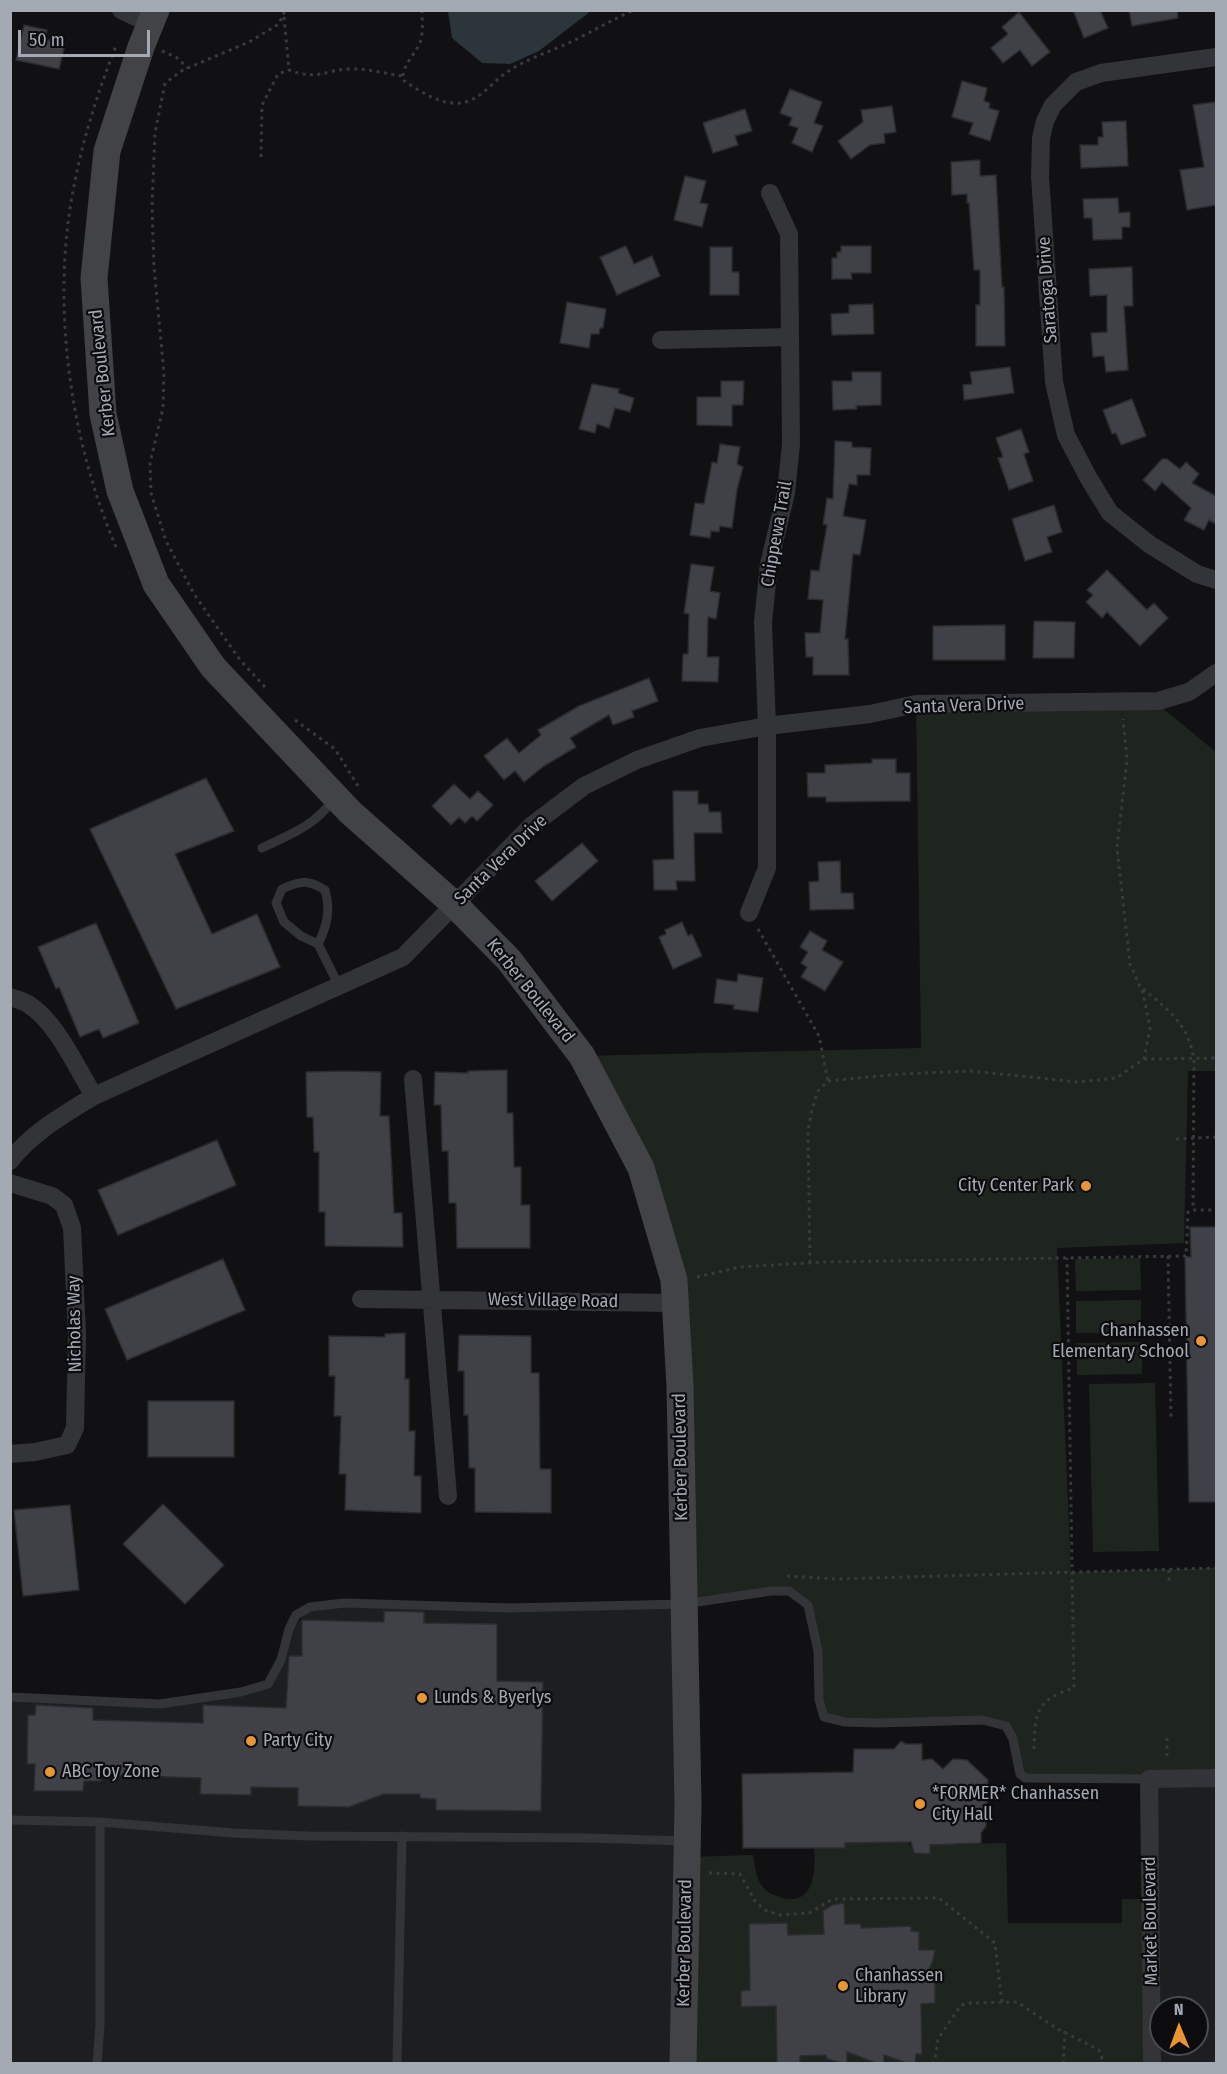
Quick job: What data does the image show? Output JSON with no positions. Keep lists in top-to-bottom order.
{
  "streets": {
    "street": [
      "Saratoga Drive",
      "Kerber Boulevard",
      "Chippewa Trail",
      "Santa Vera Drive",
      "West Village Road",
      "Nicholas Way",
      "Market Boulevard"
    ]
  },
  "crossings": [
    ["Kerber Boulevard", "Santa Vera Drive"],
    ["Kerber Boulevard", "West Village Road"],
    ["Chippewa Trail", "Santa Vera Drive"]
  ],
  "places": [
    "City Center Park",
    "Chanhassen Elementary School",
    "Lunds & Byerlys",
    "Party City",
    "ABC Toy Zone",
    "*FORMER* Chanhassen City Hall",
    "Chanhassen Library"
  ],
  "scale_bar": "50 m",
  "north": "top"
}
